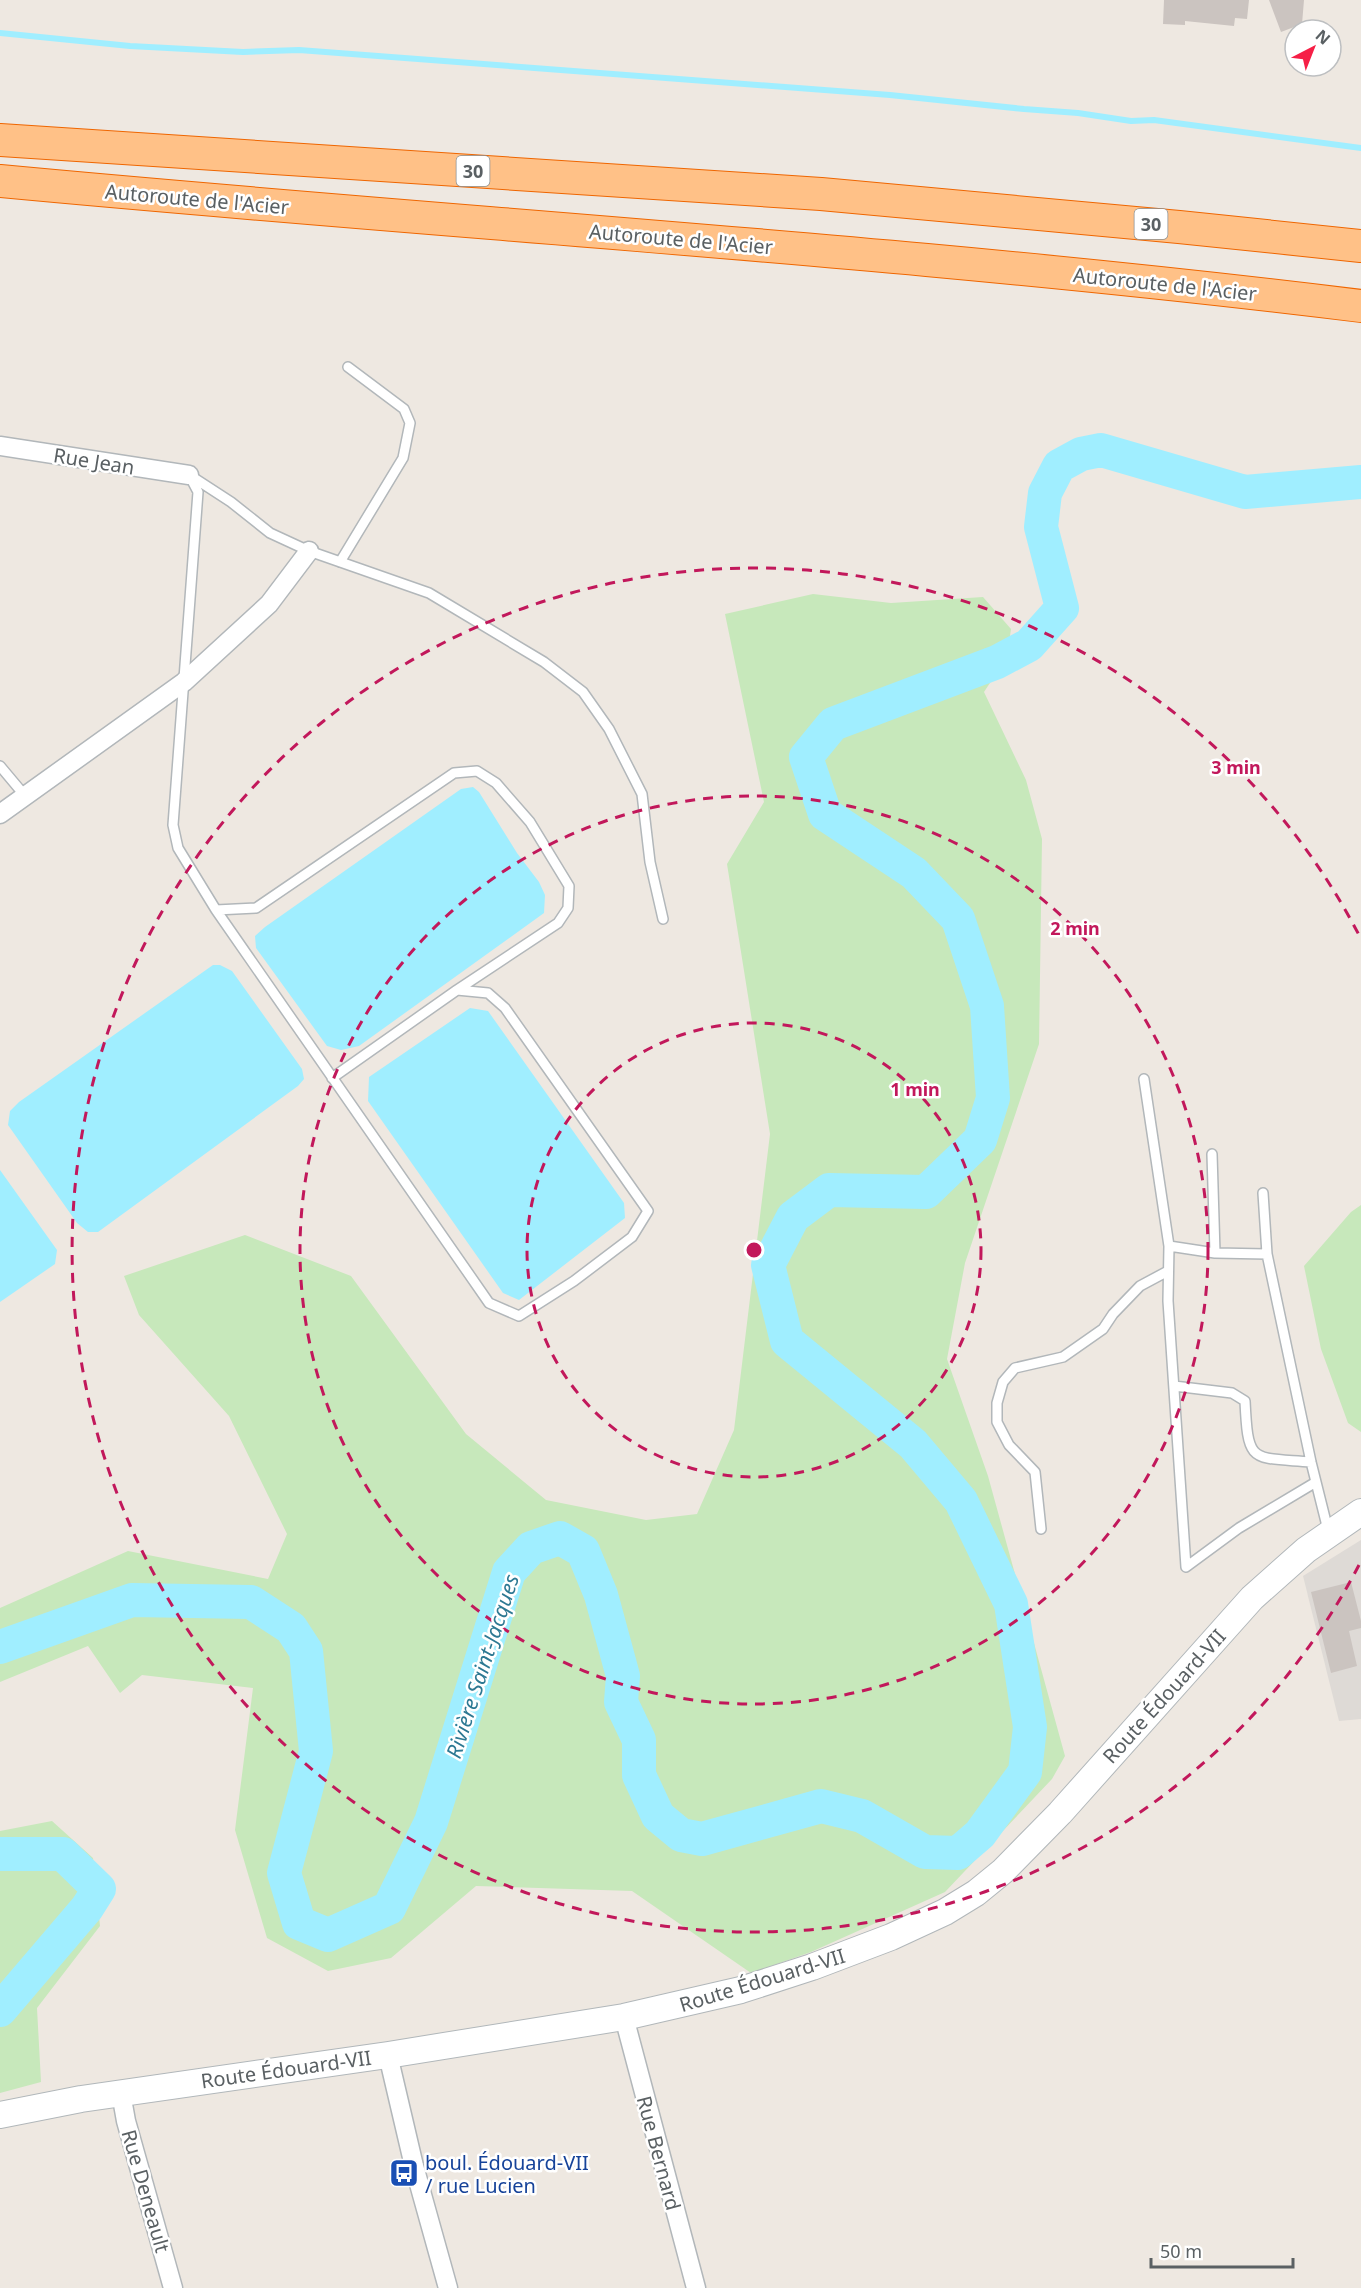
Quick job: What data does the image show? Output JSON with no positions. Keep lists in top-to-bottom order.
{
  "streets": {
    "highway": ["30", "Autoroute de l'Acier"],
    "main road": ["Route Édouard-VII"],
    "street": ["Rue Jean", "Rue Bernard", "Rue Deneault"]
  },
  "crossings": [
    ["Route Édouard-VII", "Rue Bernard"],
    ["Route Édouard-VII", "Rue Deneault"]
  ],
  "water": ["Rivière Saint-Jacques"],
  "places": {
    "bus stop": ["boul. Édouard-VII / rue Lucien"]
  },
  "scale_bar": "50 m",
  "north": "top right",
  "rings": ["3 min", "2 min", "1 min"]
}
